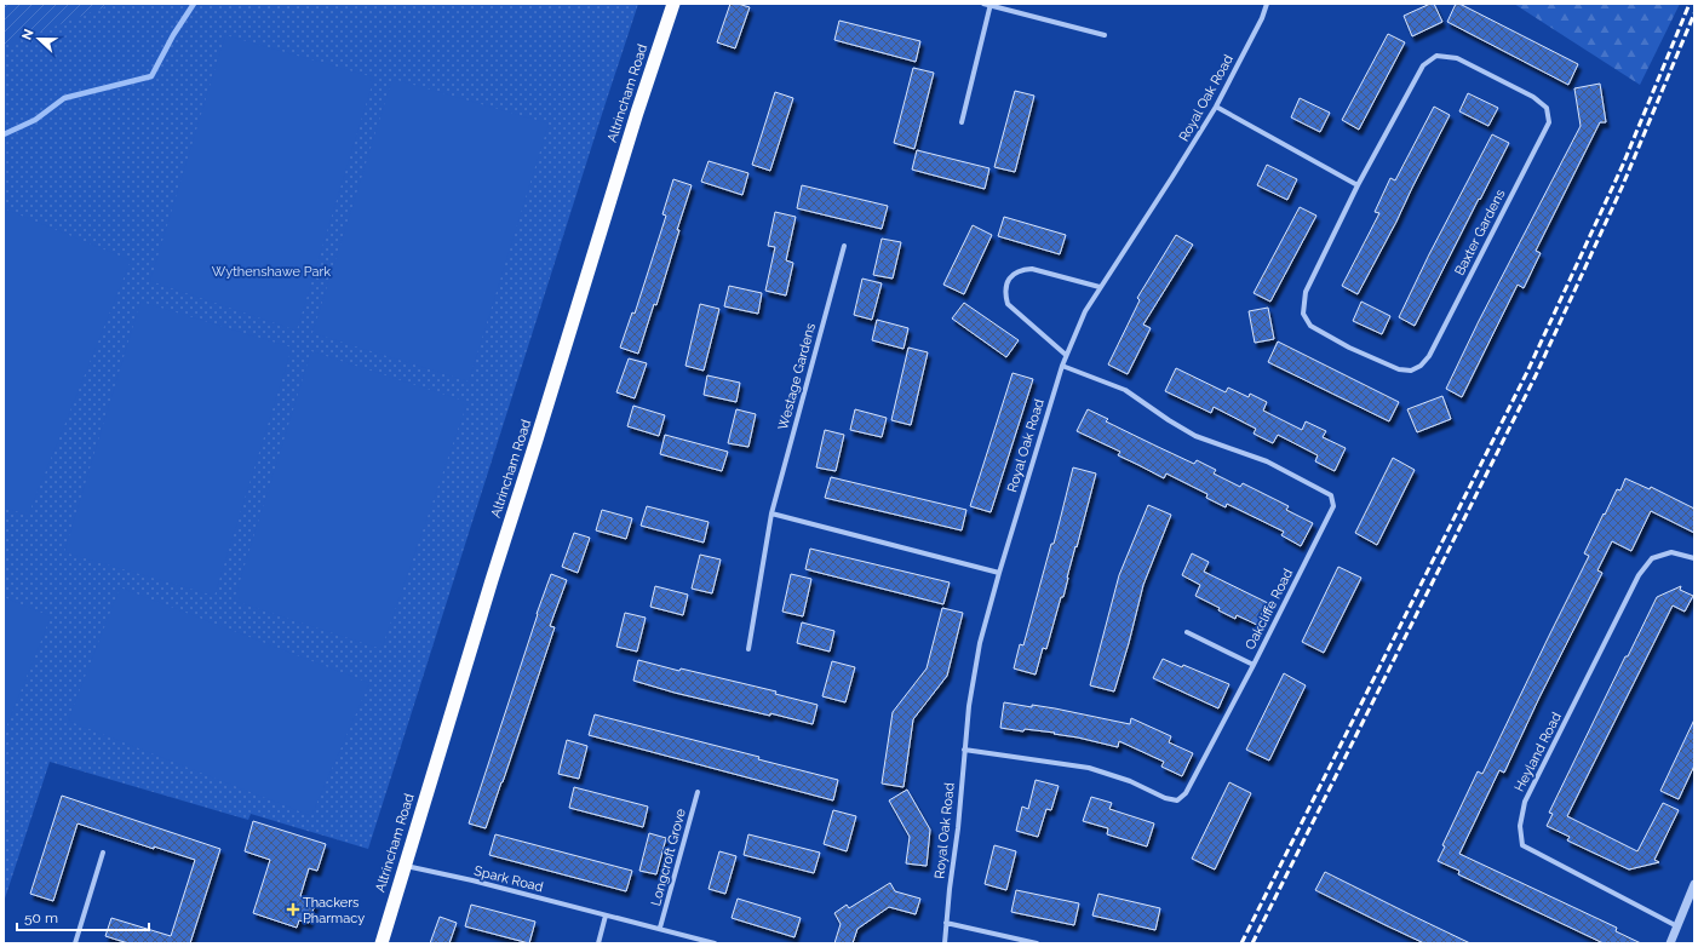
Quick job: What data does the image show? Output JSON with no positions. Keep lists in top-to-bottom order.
{
  "streets": {
    "highway": ["Altrincham Road"],
    "street": [
      "Royal Oak Road",
      "Baxter Gardens",
      "Westage Gardens",
      "Oakcliffe Road",
      "Heyland Road",
      "Longcroft Grove",
      "Spark Road"
    ]
  },
  "crossings": [
    ["Altrincham Road", "Spark Road"],
    ["Royal Oak Road", "Oakcliffe Road"],
    ["Longcroft Grove", "Spark Road"]
  ],
  "parks": ["Wythenshawe Park"],
  "places": {
    "health": ["Thackers Pharmacy"]
  },
  "scale_bar": "50 m",
  "north": "left"
}
